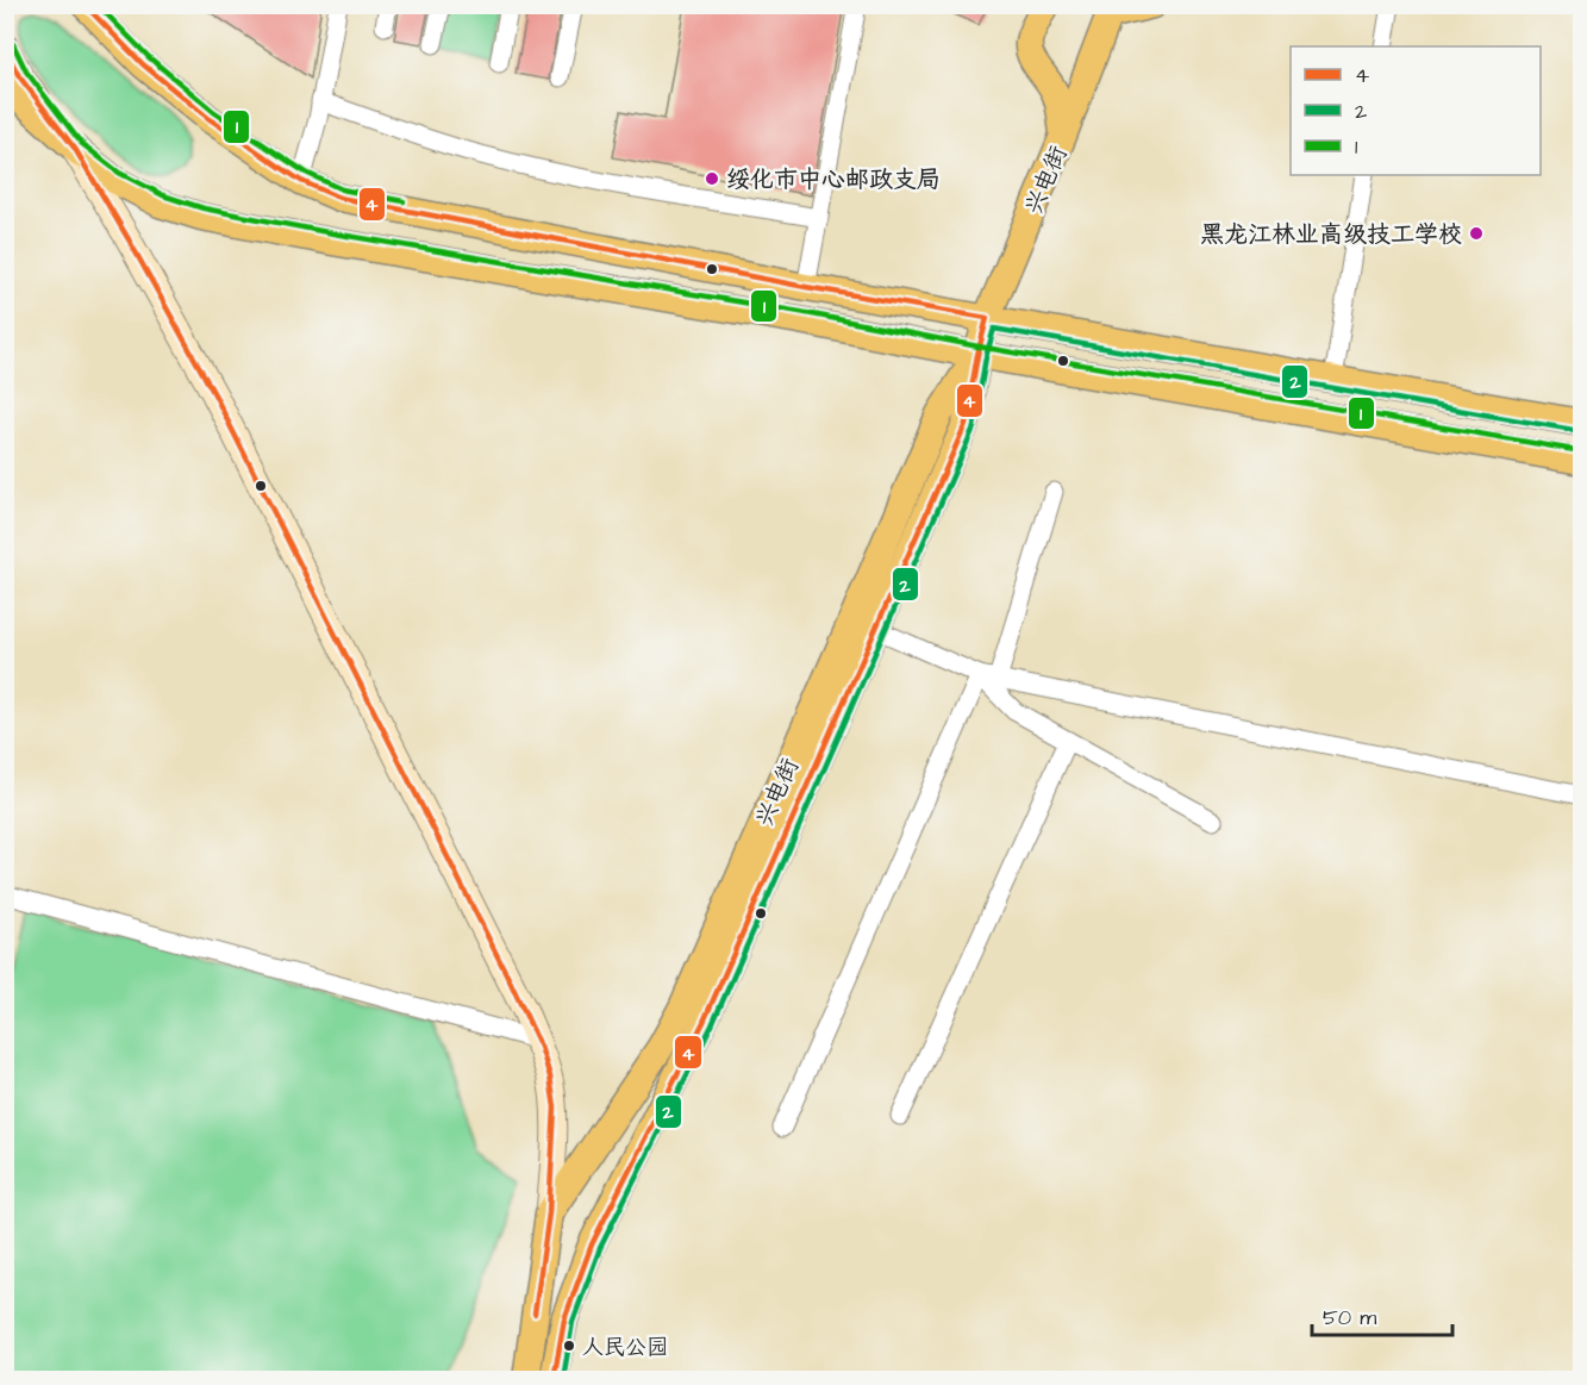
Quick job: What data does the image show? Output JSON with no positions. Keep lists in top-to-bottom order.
{
  "streets": {
    "main road": ["兴电街"]
  },
  "places": ["绥化市中心邮政支局", "黑龙江林业高级技工学校", "人民公园"],
  "lines": ["transit line 4", "transit line 1", "transit line 2"],
  "legend": ["4", "2", "1"],
  "scale_bar": "50 m"
}
